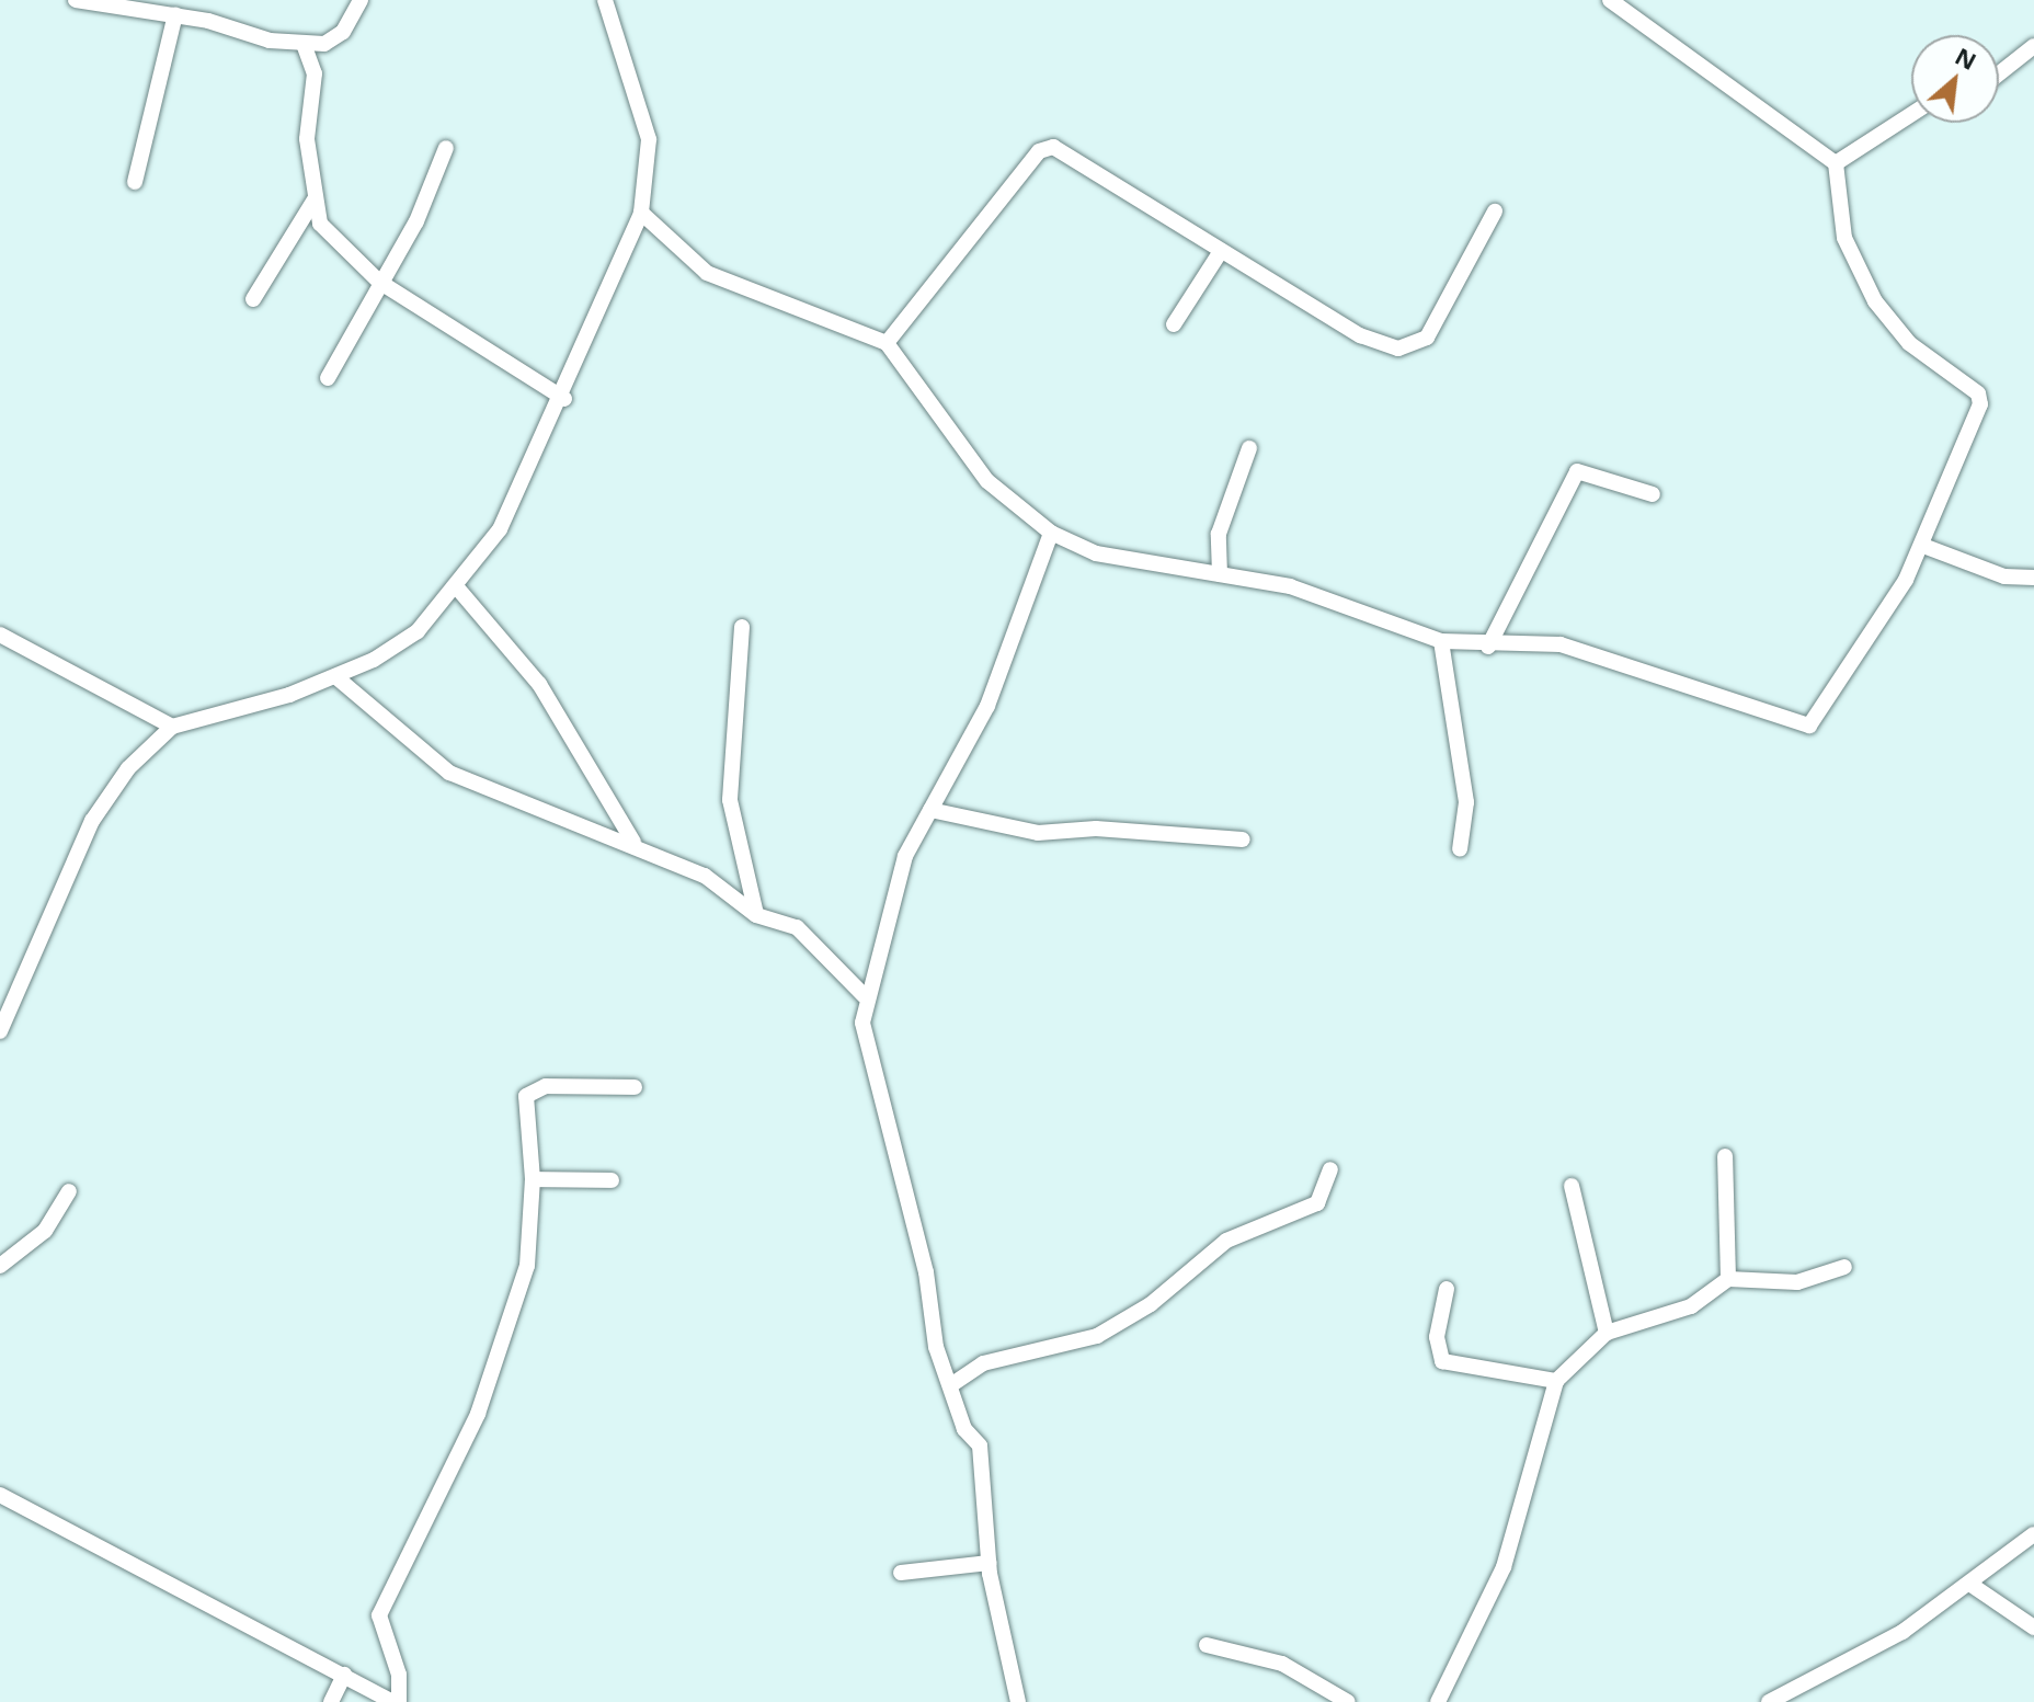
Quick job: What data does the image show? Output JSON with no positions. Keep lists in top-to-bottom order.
{
  "north": "top right"
}
